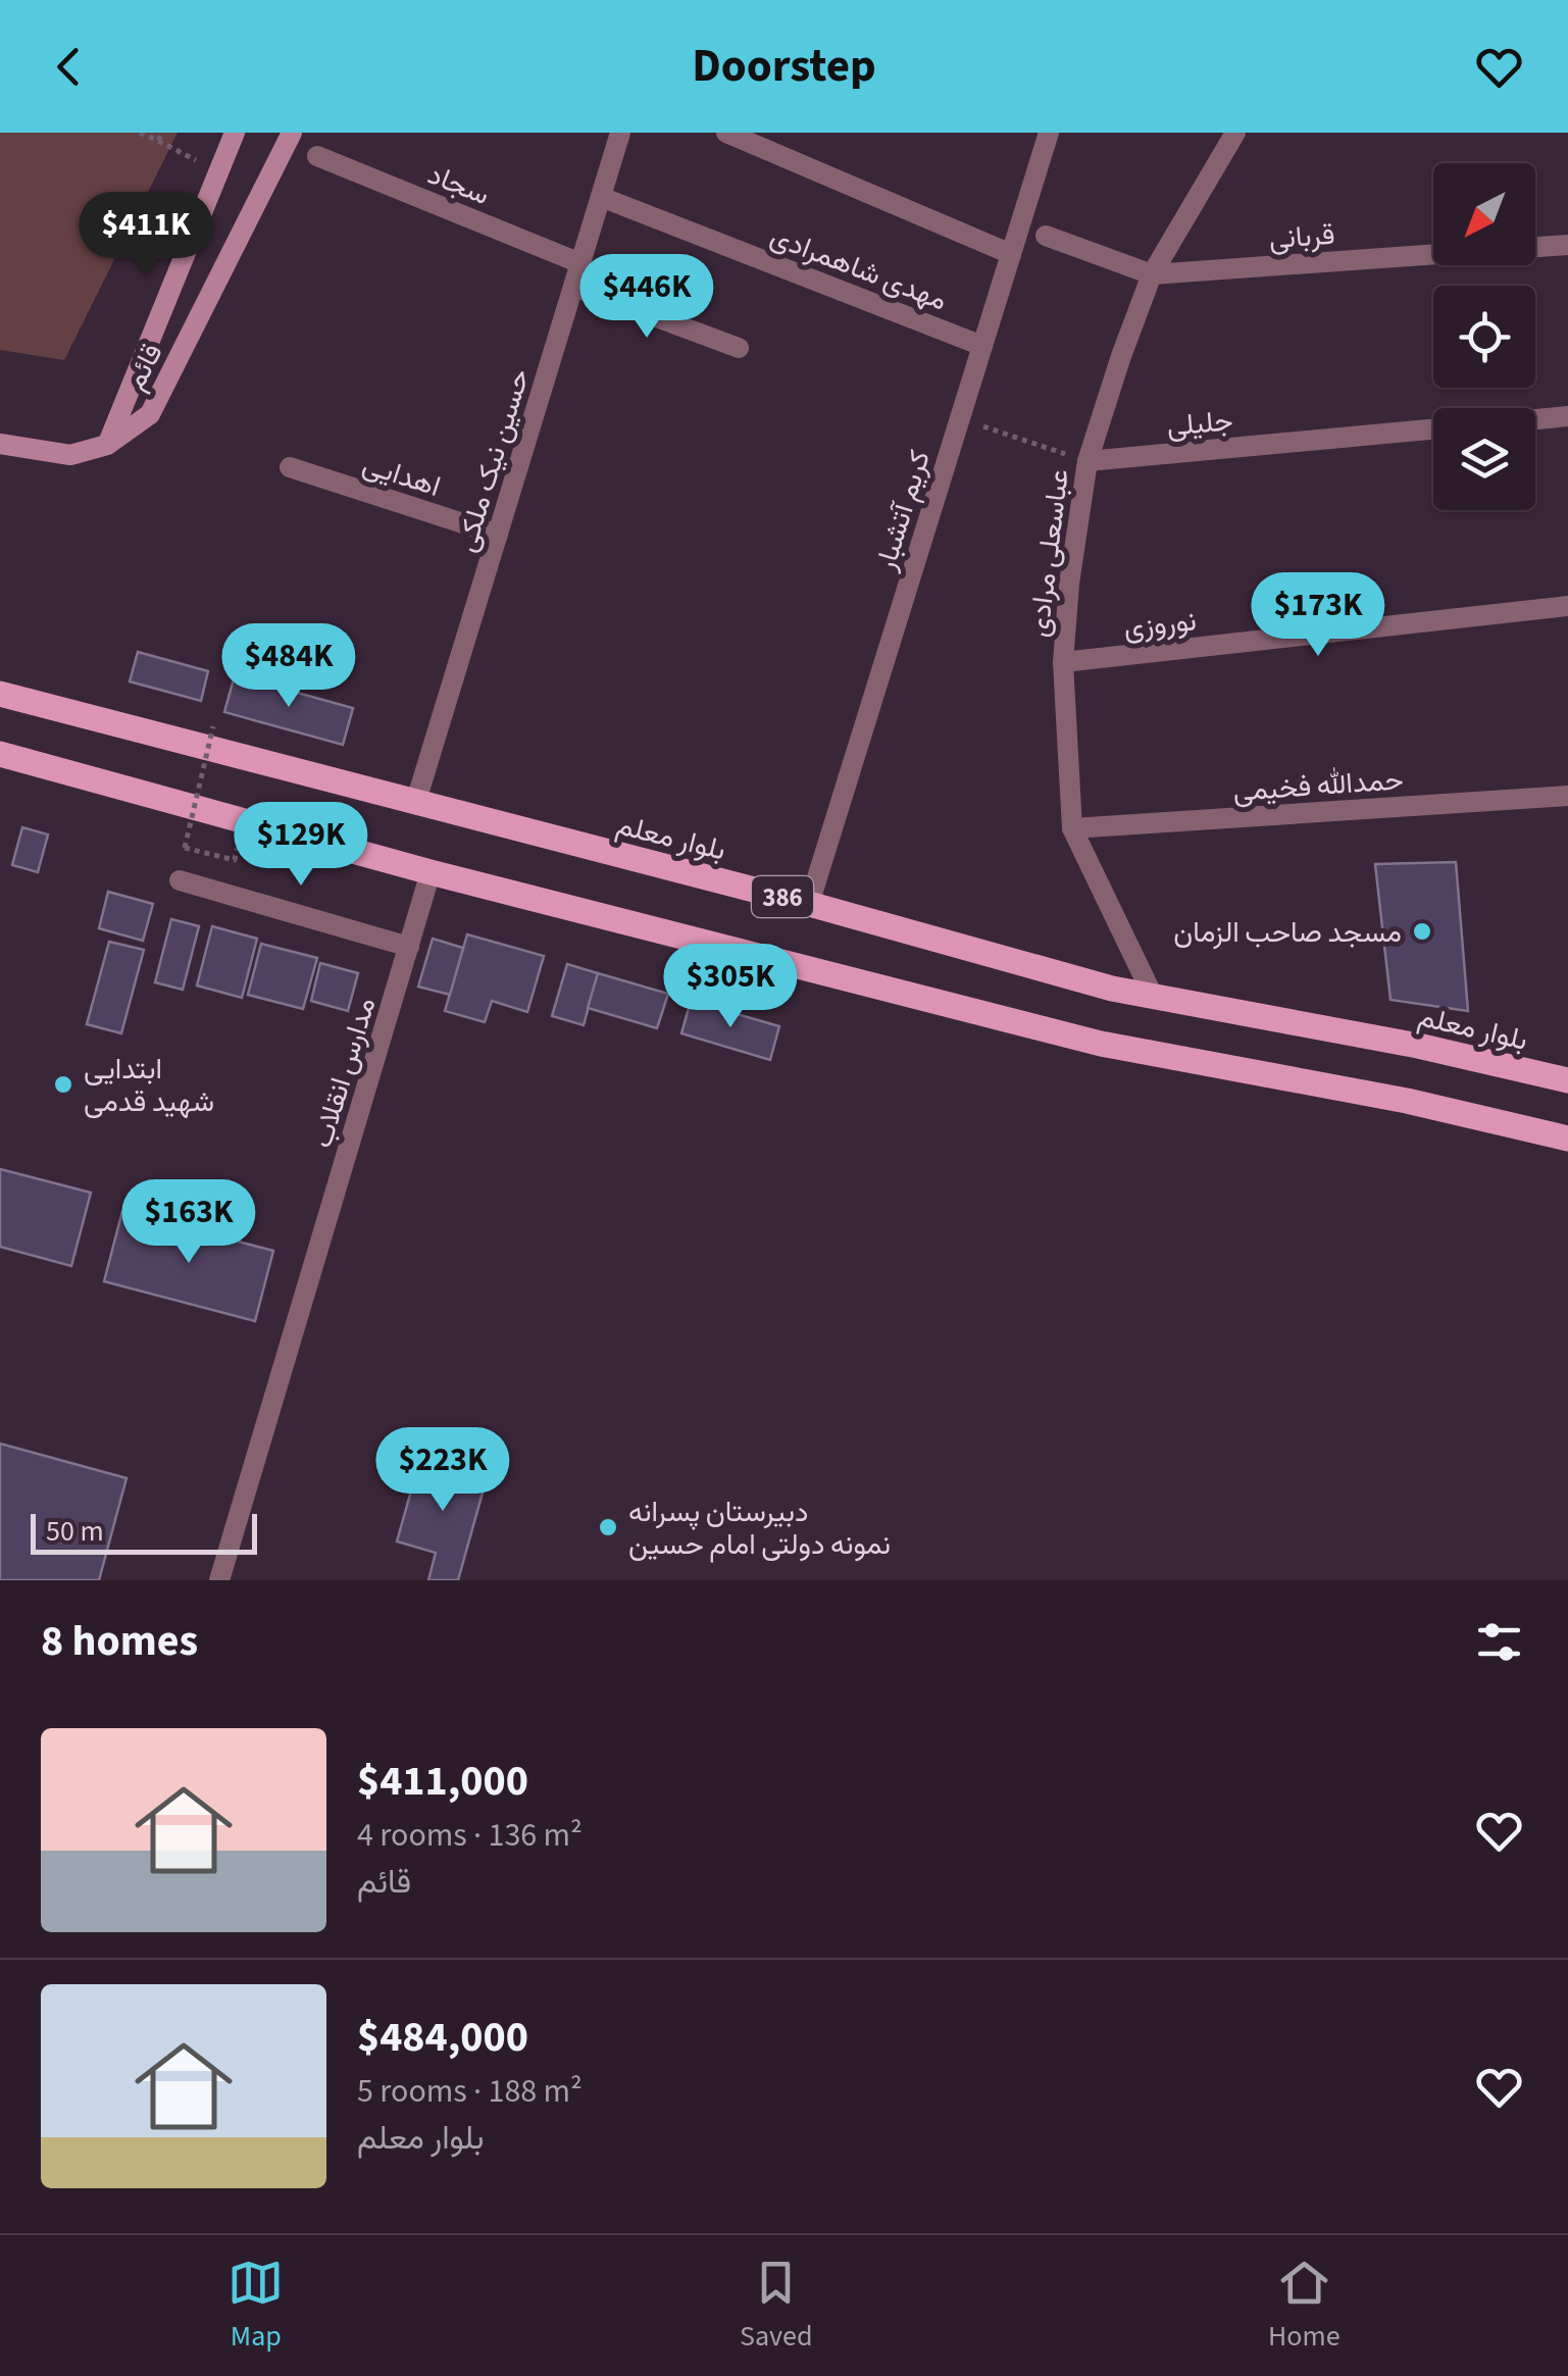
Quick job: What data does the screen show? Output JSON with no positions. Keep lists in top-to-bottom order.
{
  "streets": {
    "main road": ["قائم", "بلوار معلم", "386"],
    "street": [
      "سجاد",
      "قربانی",
      "مهدی شاهمرادی",
      "جلیلی",
      "حسین نیک ملکی",
      "اهدایی",
      "کریم آتشبار",
      "عباسعلی مرادی",
      "نوروزی",
      "حمدالله فخیمی",
      "مدارس انقلاب"
    ]
  },
  "crossings": [
    ["سجاد", "حسین نیک ملکی"],
    ["قربانی", "عباسعلی مرادی"],
    ["مهدی شاهمرادی", "حسین نیک ملکی"],
    ["مهدی شاهمرادی", "کریم آتشبار"],
    ["جلیلی", "عباسعلی مرادی"],
    ["حسین نیک ملکی", "اهدایی"],
    ["حسین نیک ملکی", "بلوار معلم"],
    ["کریم آتشبار", "بلوار معلم"],
    ["عباسعلی مرادی", "نوروزی"],
    ["عباسعلی مرادی", "حمدالله فخیمی"],
    ["عباسعلی مرادی", "بلوار معلم"],
    ["386", "مدارس انقلاب"]
  ],
  "places": ["مسجد صاحب الزمان", "ابتدایی شهید قدمی", "دبیرستان پسرانه نمونه دولتی امام حسین"],
  "scale_bar": "50 m",
  "north": "bottom left",
  "page": {
    "header": "Doorstep",
    "price": [
      "$411K",
      "$446K",
      "$173K",
      "$484K",
      "$129K",
      "$305K",
      "$163K",
      "$223K"
    ],
    "scale": "50 m",
    "heading": "8 homes",
    "list": [
      {
        "name": "$411,000",
        "note": "4 rooms · 136 m² · قائم"
      },
      {
        "name": "$484,000",
        "note": "5 rooms · 188 m² · بلوار معلم"
      }
    ],
    "tabs": ["Map", "Saved", "Home"]
  }
}
